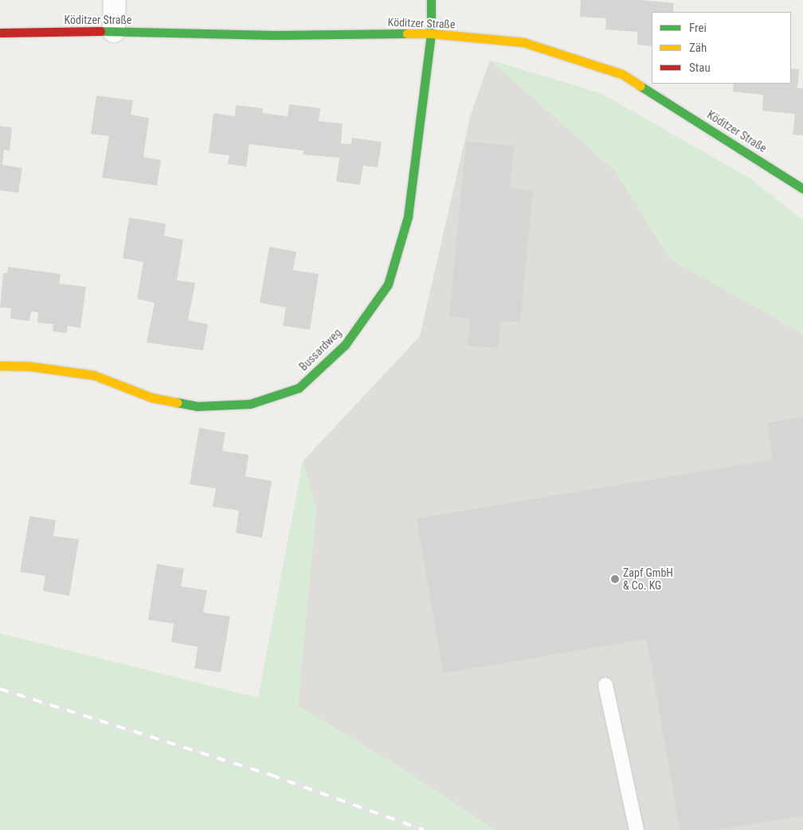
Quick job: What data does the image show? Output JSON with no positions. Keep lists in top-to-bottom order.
{
  "streets": {
    "street": ["Köditzer Straße", "Bussardweg"]
  },
  "crossings": [
    ["Köditzer Straße", "Bussardweg"]
  ],
  "places": ["Zapf GmbH & Co. KG"],
  "legend": ["Frei", "Zäh", "Stau"]
}
